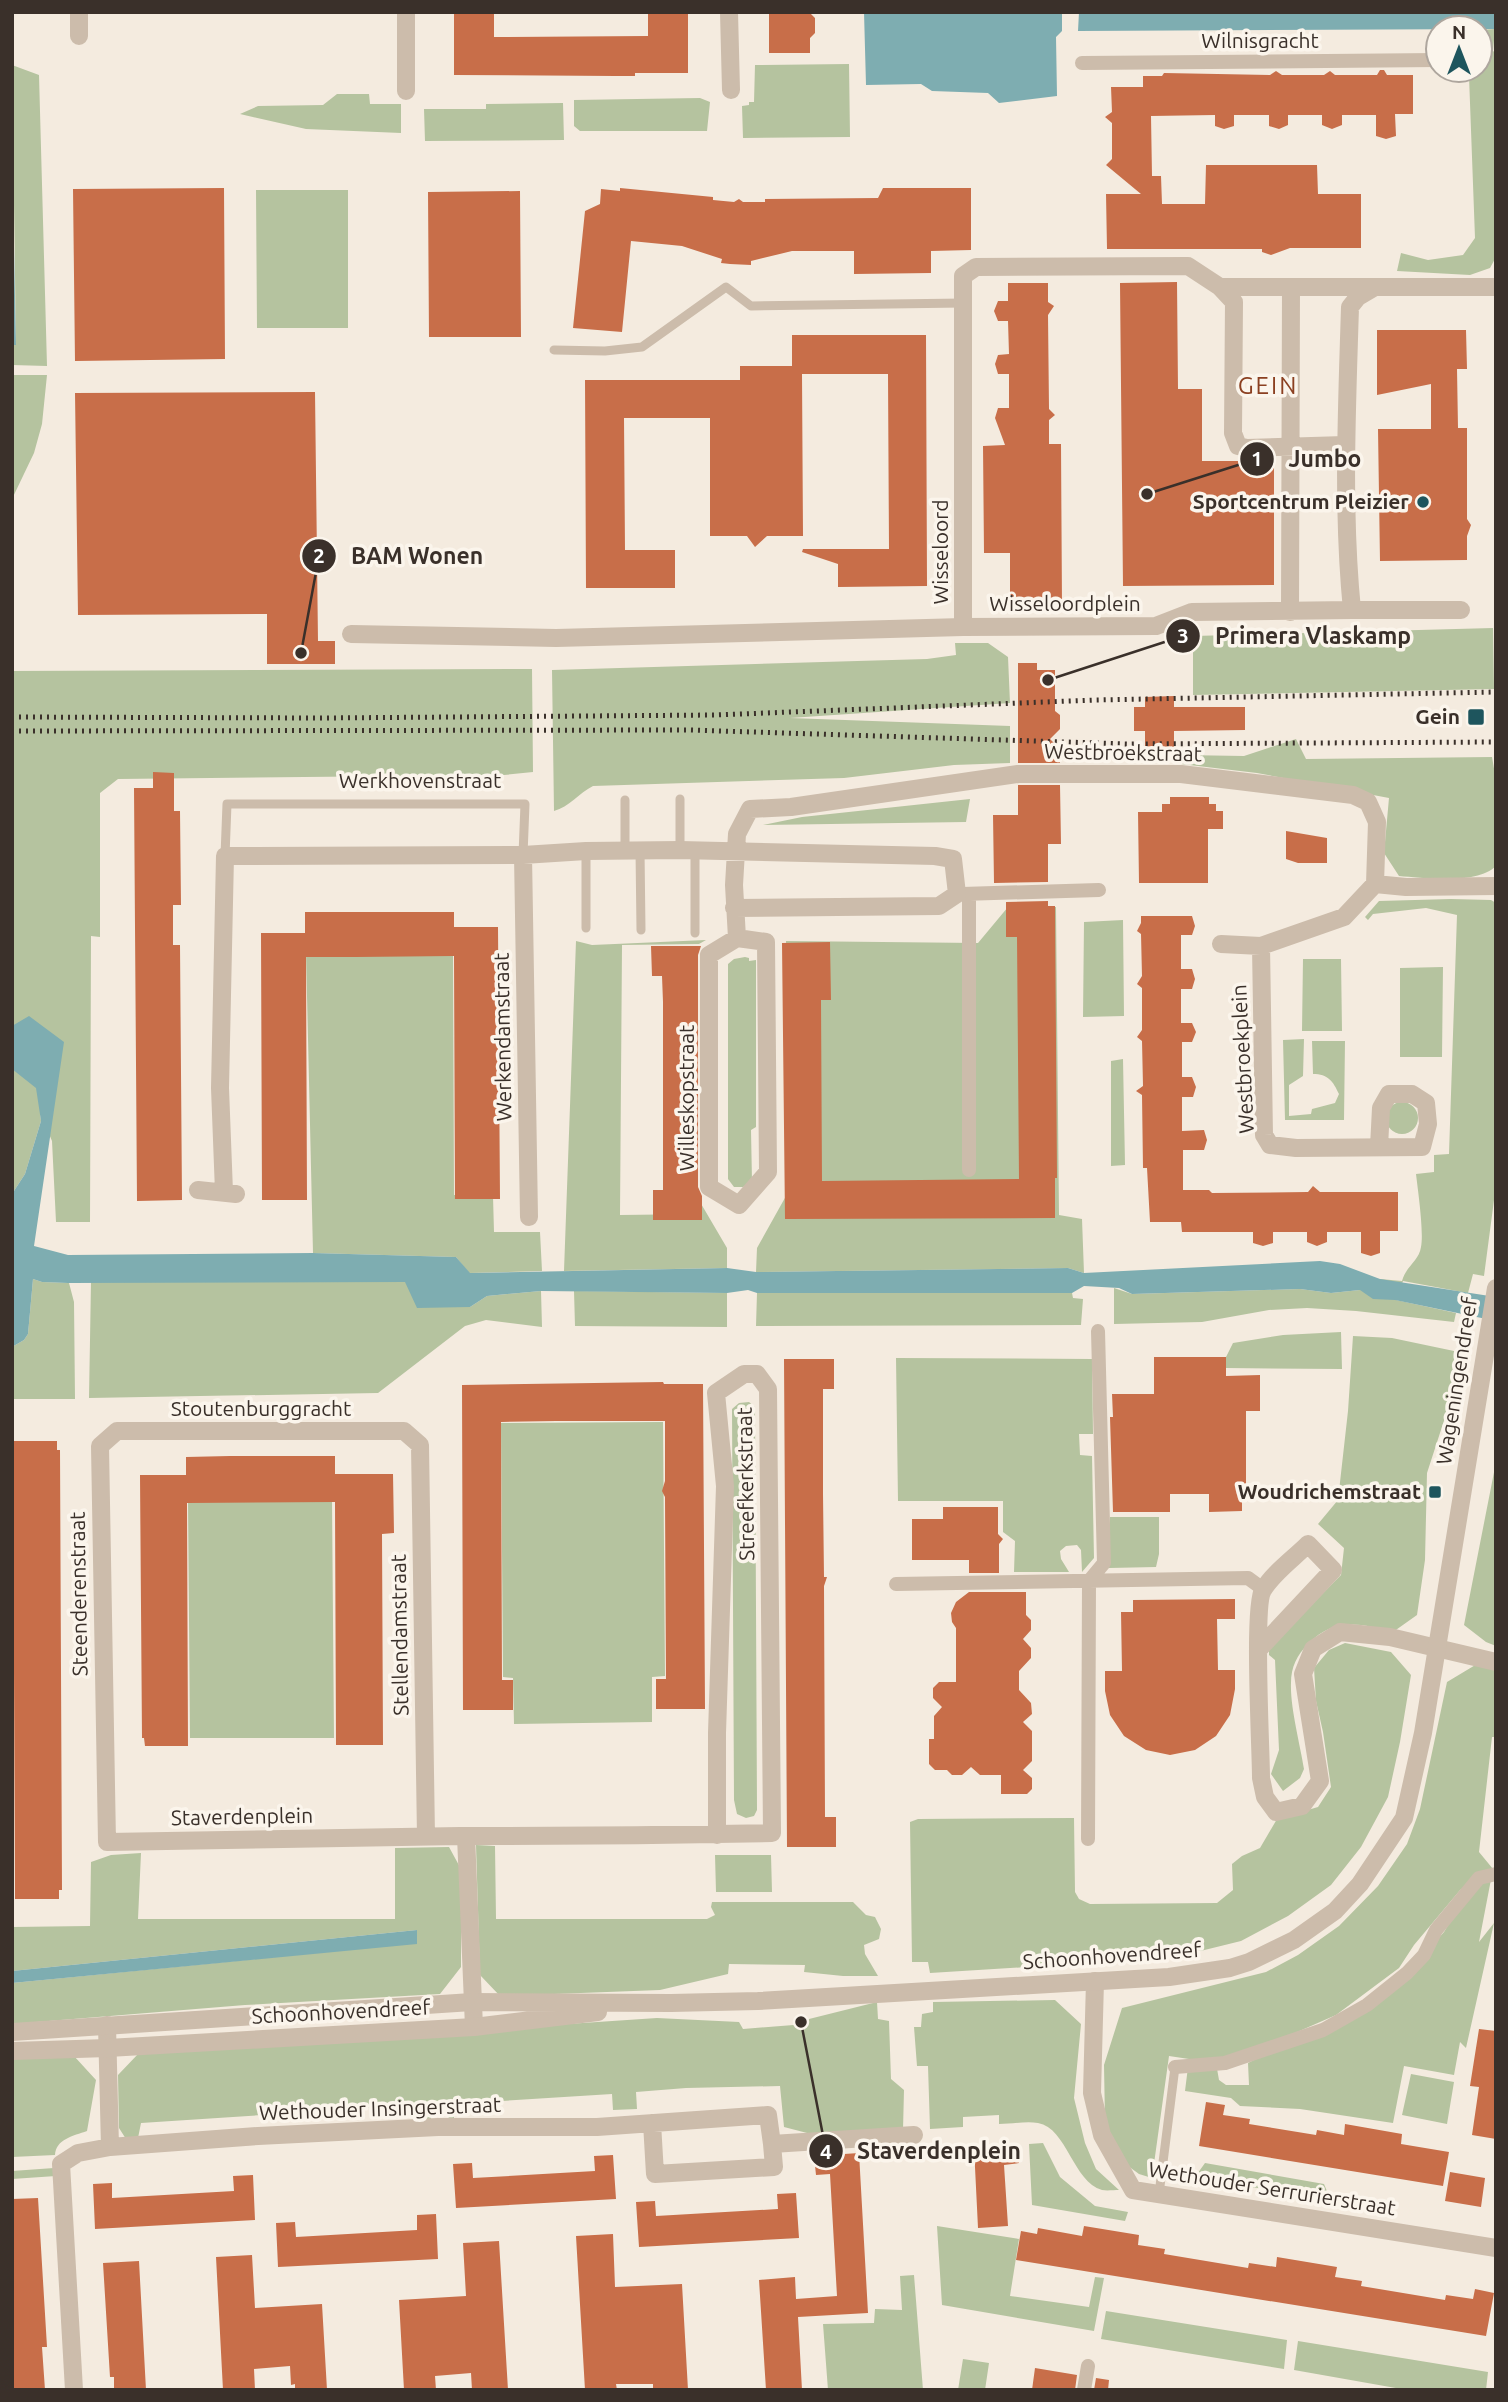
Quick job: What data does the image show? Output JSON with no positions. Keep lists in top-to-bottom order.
{
  "streets": {
    "street": [
      "Wilnisgracht",
      "Wisseloord",
      "Wisseloordplein",
      "Westbroekstraat",
      "Werkhovenstraat",
      "Werkendamstraat",
      "Westbroekplein",
      "Willeskopstraat",
      "Wageningendreef",
      "Stoutenburggracht",
      "Streefkerkstraat",
      "Steenderenstraat",
      "Stellendamstraat",
      "Staverdenplein",
      "Schoonhovendreef",
      "Wethouder Insingerstraat",
      "Wethouder Serrurierstraat"
    ]
  },
  "crossings": [
    ["Wisseloord", "Wisseloordplein"],
    ["Werkhovenstraat", "Werkendamstraat"],
    ["Wageningendreef", "Schoonhovendreef"],
    ["Stoutenburggracht", "Steenderenstraat"],
    ["Stoutenburggracht", "Stellendamstraat"],
    ["Streefkerkstraat", "Staverdenplein"],
    ["Steenderenstraat", "Staverdenplein"],
    ["Stellendamstraat", "Staverdenplein"],
    ["Schoonhovendreef", "Wethouder Serrurierstraat"]
  ],
  "districts": ["GEIN"],
  "places": {
    "other": [
      "Jumbo",
      "Sportcentrum Pleizier",
      "BAM Wonen",
      "Primera Vlaskamp",
      "Staverdenplein"
    ],
    "transit": ["Gein", "Woudrichemstraat"]
  },
  "north": "top"
}
